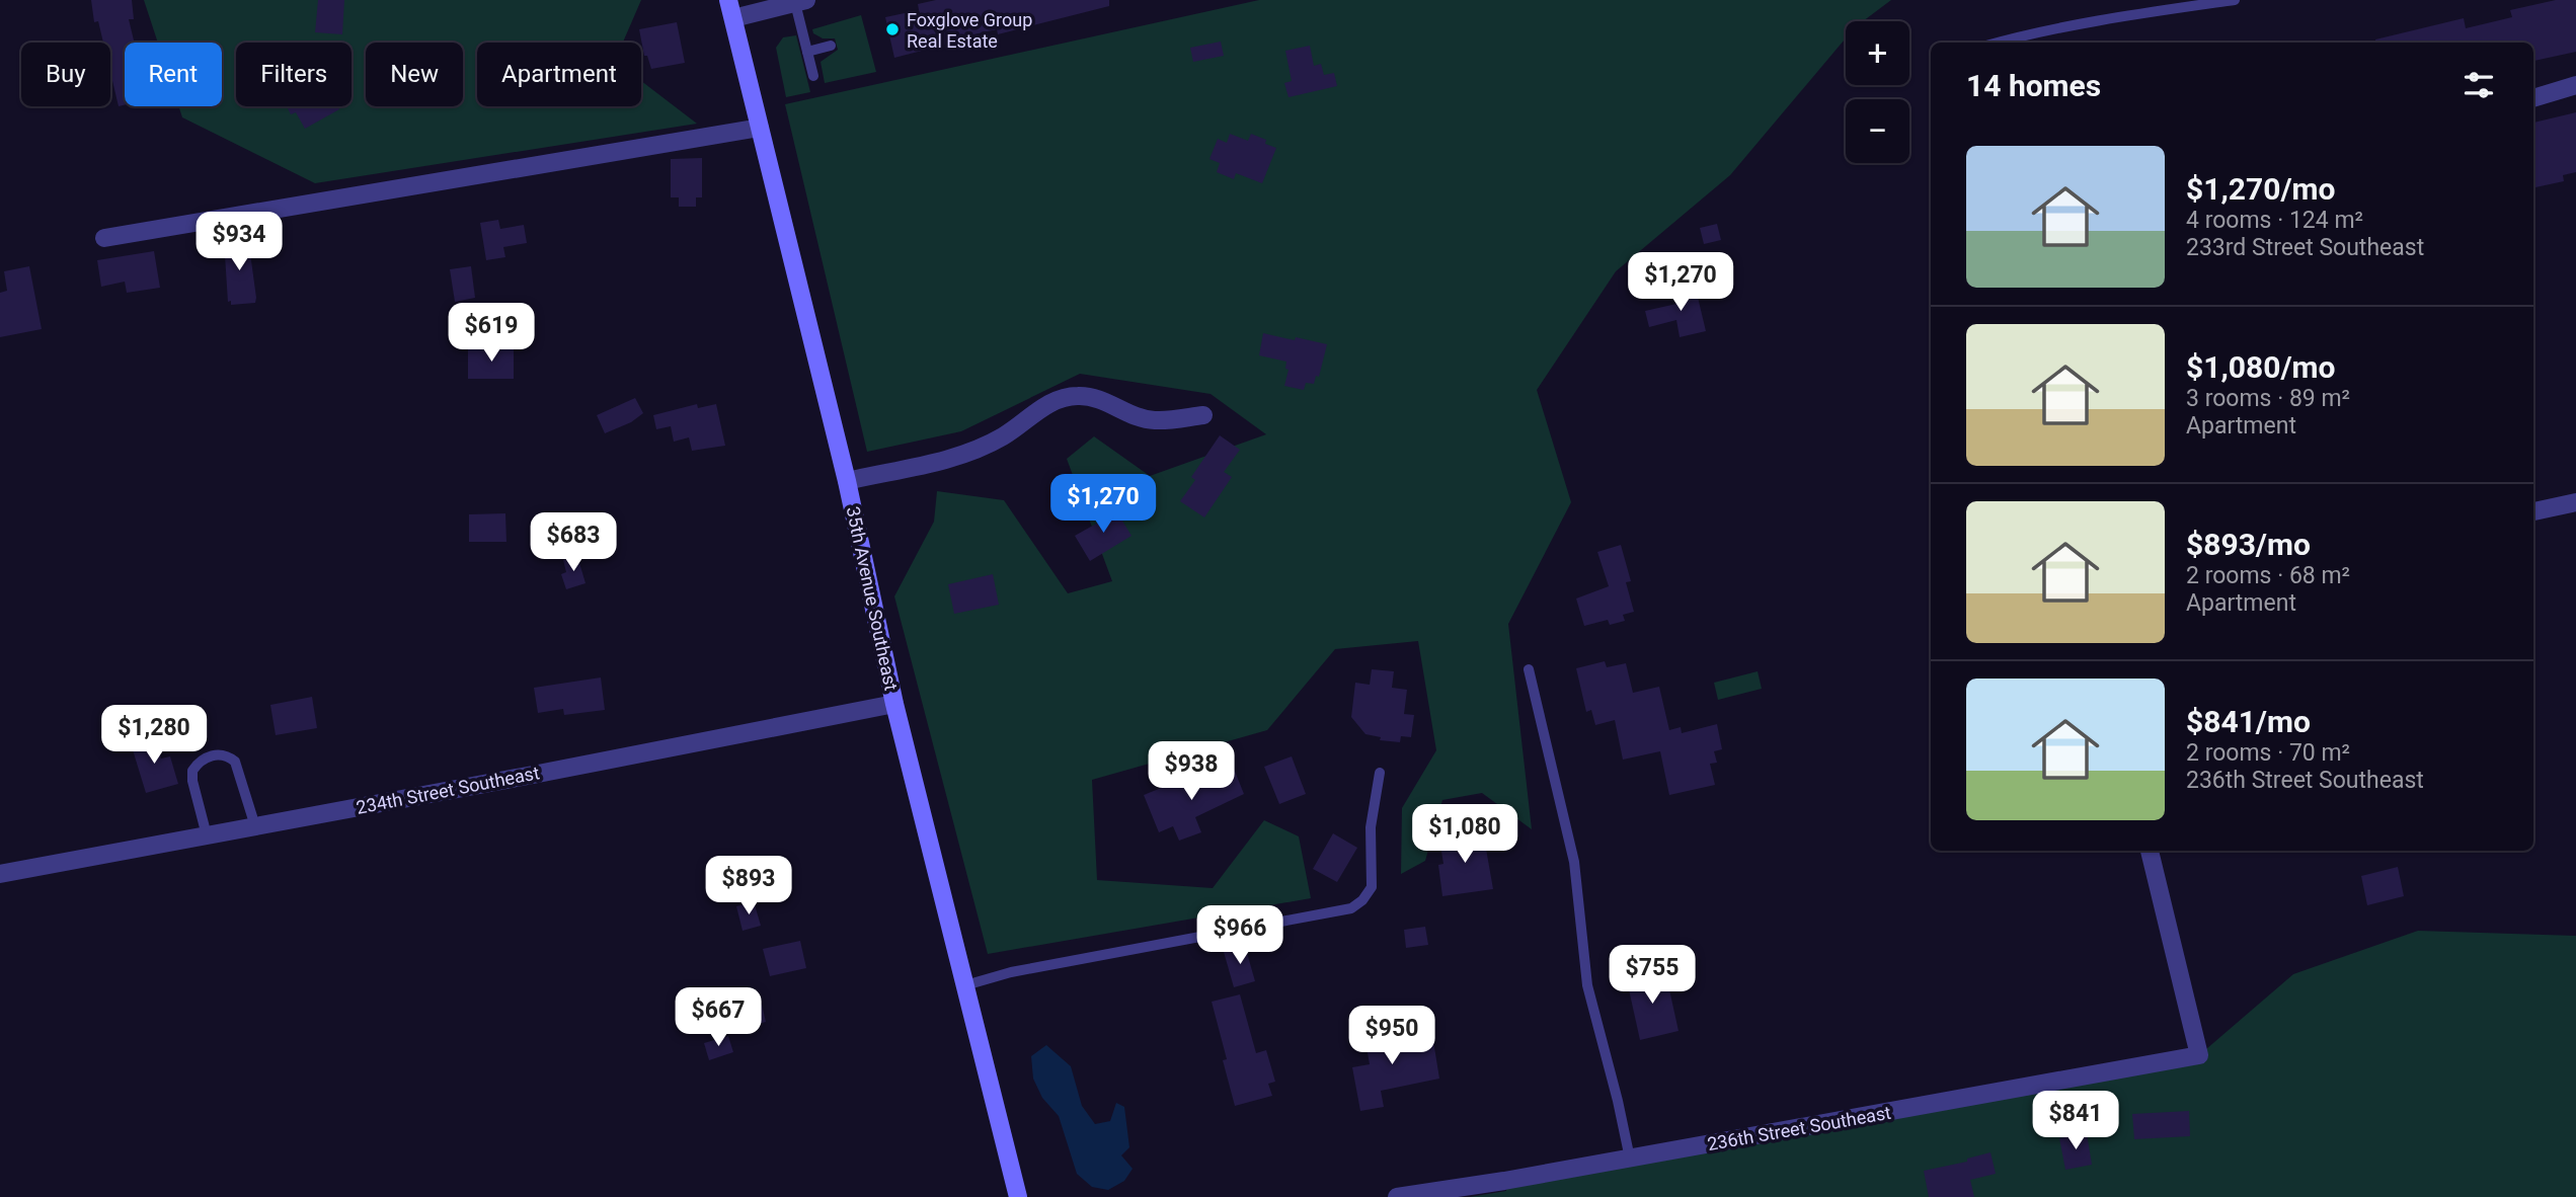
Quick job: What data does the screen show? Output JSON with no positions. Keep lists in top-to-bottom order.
{
  "streets": {
    "street": ["35th Avenue Southeast", "234th Street Southeast", "236th Street Southeast"]
  },
  "crossings": [
    ["35th Avenue Southeast", "234th Street Southeast"]
  ],
  "places": ["Foxglove Group Real Estate"],
  "page": {
    "map_buttons": ["+", "−"],
    "chip": [
      "Buy",
      "Rent",
      "Filters",
      "New",
      "Apartment"
    ],
    "heading": "14 homes",
    "list": [
      {
        "name": "$1,270/mo",
        "note": "4 rooms · 124 m² · 233rd Street Southeast"
      },
      {
        "name": "$1,080/mo",
        "note": "3 rooms · 89 m² · Apartment"
      },
      {
        "name": "$893/mo",
        "note": "2 rooms · 68 m² · Apartment"
      },
      {
        "name": "$841/mo",
        "note": "2 rooms · 70 m² · 236th Street Southeast"
      }
    ],
    "price": [
      "$934",
      "$1,270",
      "$619",
      "$1,270",
      "$683",
      "$1,280",
      "$938",
      "$1,080",
      "$893",
      "$966",
      "$755",
      "$667",
      "$950",
      "$841"
    ]
  }
}
